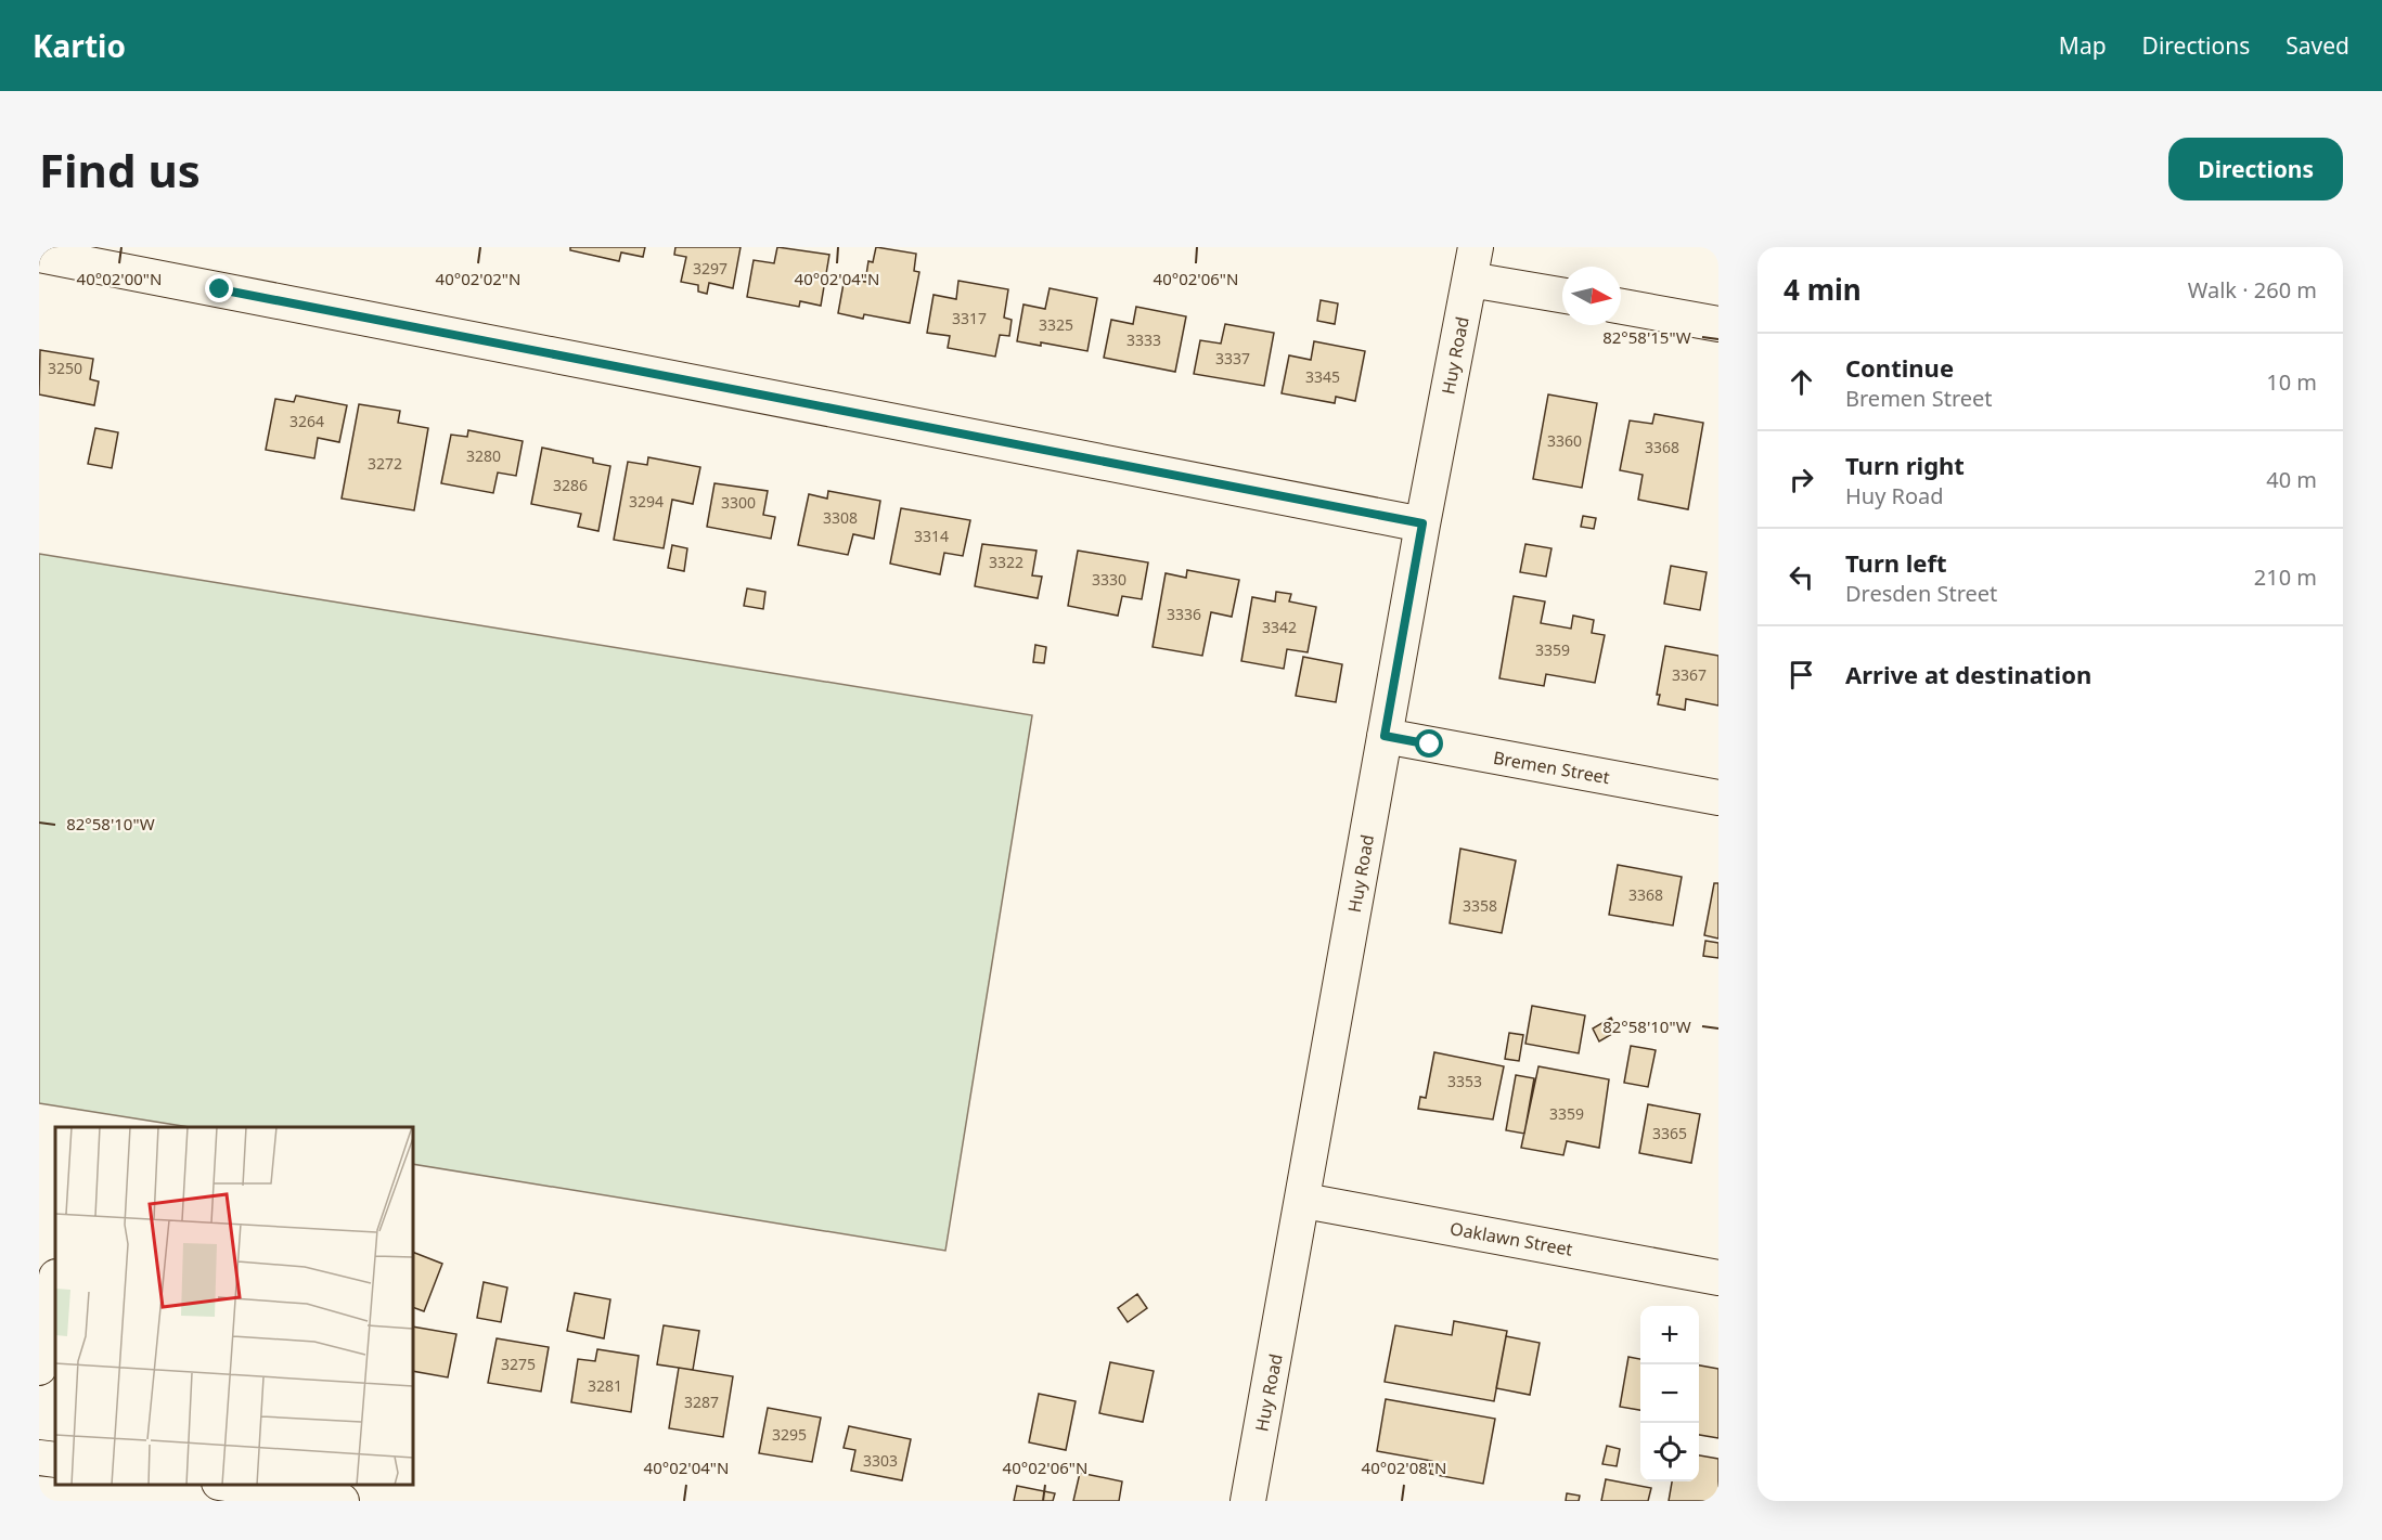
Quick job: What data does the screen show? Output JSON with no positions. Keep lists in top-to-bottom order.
{
  "streets": {
    "street": ["Huy Road", "Bremen Street", "Oaklawn Street"]
  },
  "crossings": [
    ["Huy Road", "Bremen Street"],
    ["Huy Road", "Oaklawn Street"]
  ],
  "house_numbers": [
    "3297",
    "3317",
    "3325",
    "3333",
    "3337",
    "3250",
    "3345",
    "3264",
    "3360",
    "3368",
    "3280",
    "3272",
    "3286",
    "3294",
    "3300",
    "3308",
    "3314",
    "3322",
    "3330",
    "3336",
    "3342",
    "3359",
    "3367",
    "3368",
    "3358",
    "3353",
    "3359",
    "3365",
    "3275",
    "3281",
    "3287",
    "3295",
    "3303"
  ],
  "north": "right",
  "page": {
    "header": "Kartio",
    "nav": ["Map", "Directions", "Saved"],
    "buttons": "Directions",
    "title": "Find us",
    "heading": ["4 min", "Walk · 260 m"],
    "list": [
      ["Continue", "Bremen Street", "10 m"],
      ["Turn right", "Huy Road", "40 m"],
      ["Turn left", "Dresden Street", "210 m"],
      "Arrive at destination"
    ],
    "map_buttons": ["+", "−"]
  },
  "coordinates": [
    "40°02'00\"N",
    "40°02'02\"N",
    "40°02'04\"N",
    "40°02'06\"N",
    "82°58'15\"W",
    "82°58'10\"W",
    "40°02'08\"N"
  ]
}
